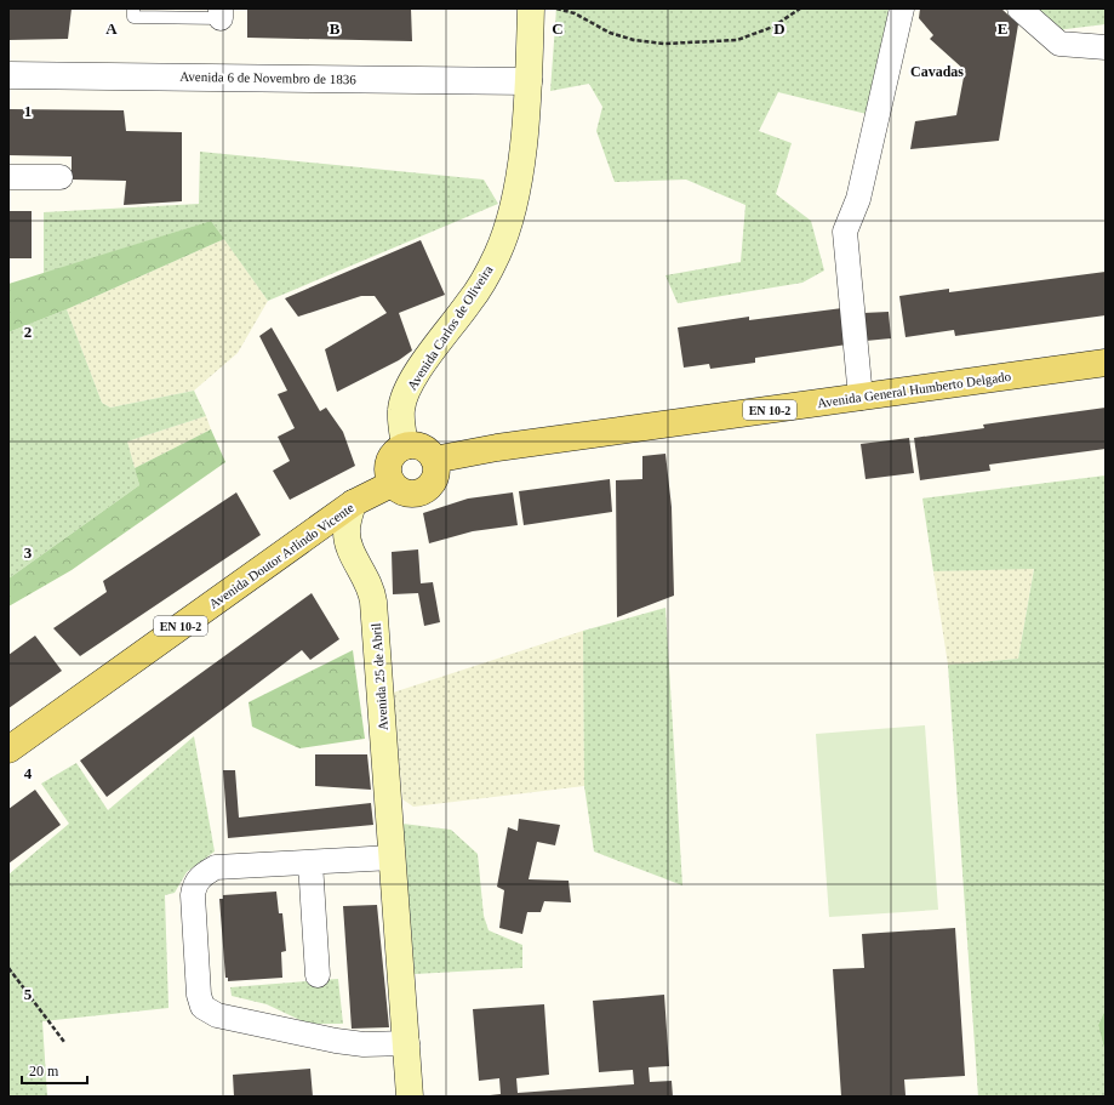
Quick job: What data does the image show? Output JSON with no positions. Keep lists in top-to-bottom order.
{
  "streets": {
    "main road": [
      "Avenida Carlos de Oliveira",
      "Avenida General Humberto Delgado",
      "EN 10-2",
      "Avenida Doutor Arlindo Vicente",
      "Avenida 25 de Abril"
    ],
    "street": ["Avenida 6 de Novembro de 1836"]
  },
  "crossings": [
    ["Avenida 6 de Novembro de 1836", "Avenida Carlos de Oliveira"],
    ["Avenida Carlos de Oliveira", "Avenida General Humberto Delgado"],
    ["Avenida Carlos de Oliveira", "Avenida Doutor Arlindo Vicente"],
    ["Avenida General Humberto Delgado", "Avenida Doutor Arlindo Vicente"],
    ["Avenida Doutor Arlindo Vicente", "Avenida 25 de Abril"]
  ],
  "districts": ["Cavadas"],
  "scale_bar": "20 m",
  "grid": {
    "columns": [
      "A",
      "B",
      "C",
      "D",
      "E"
    ],
    "rows": [
      "1",
      "2",
      "3",
      "4",
      "5"
    ]
  }
}
